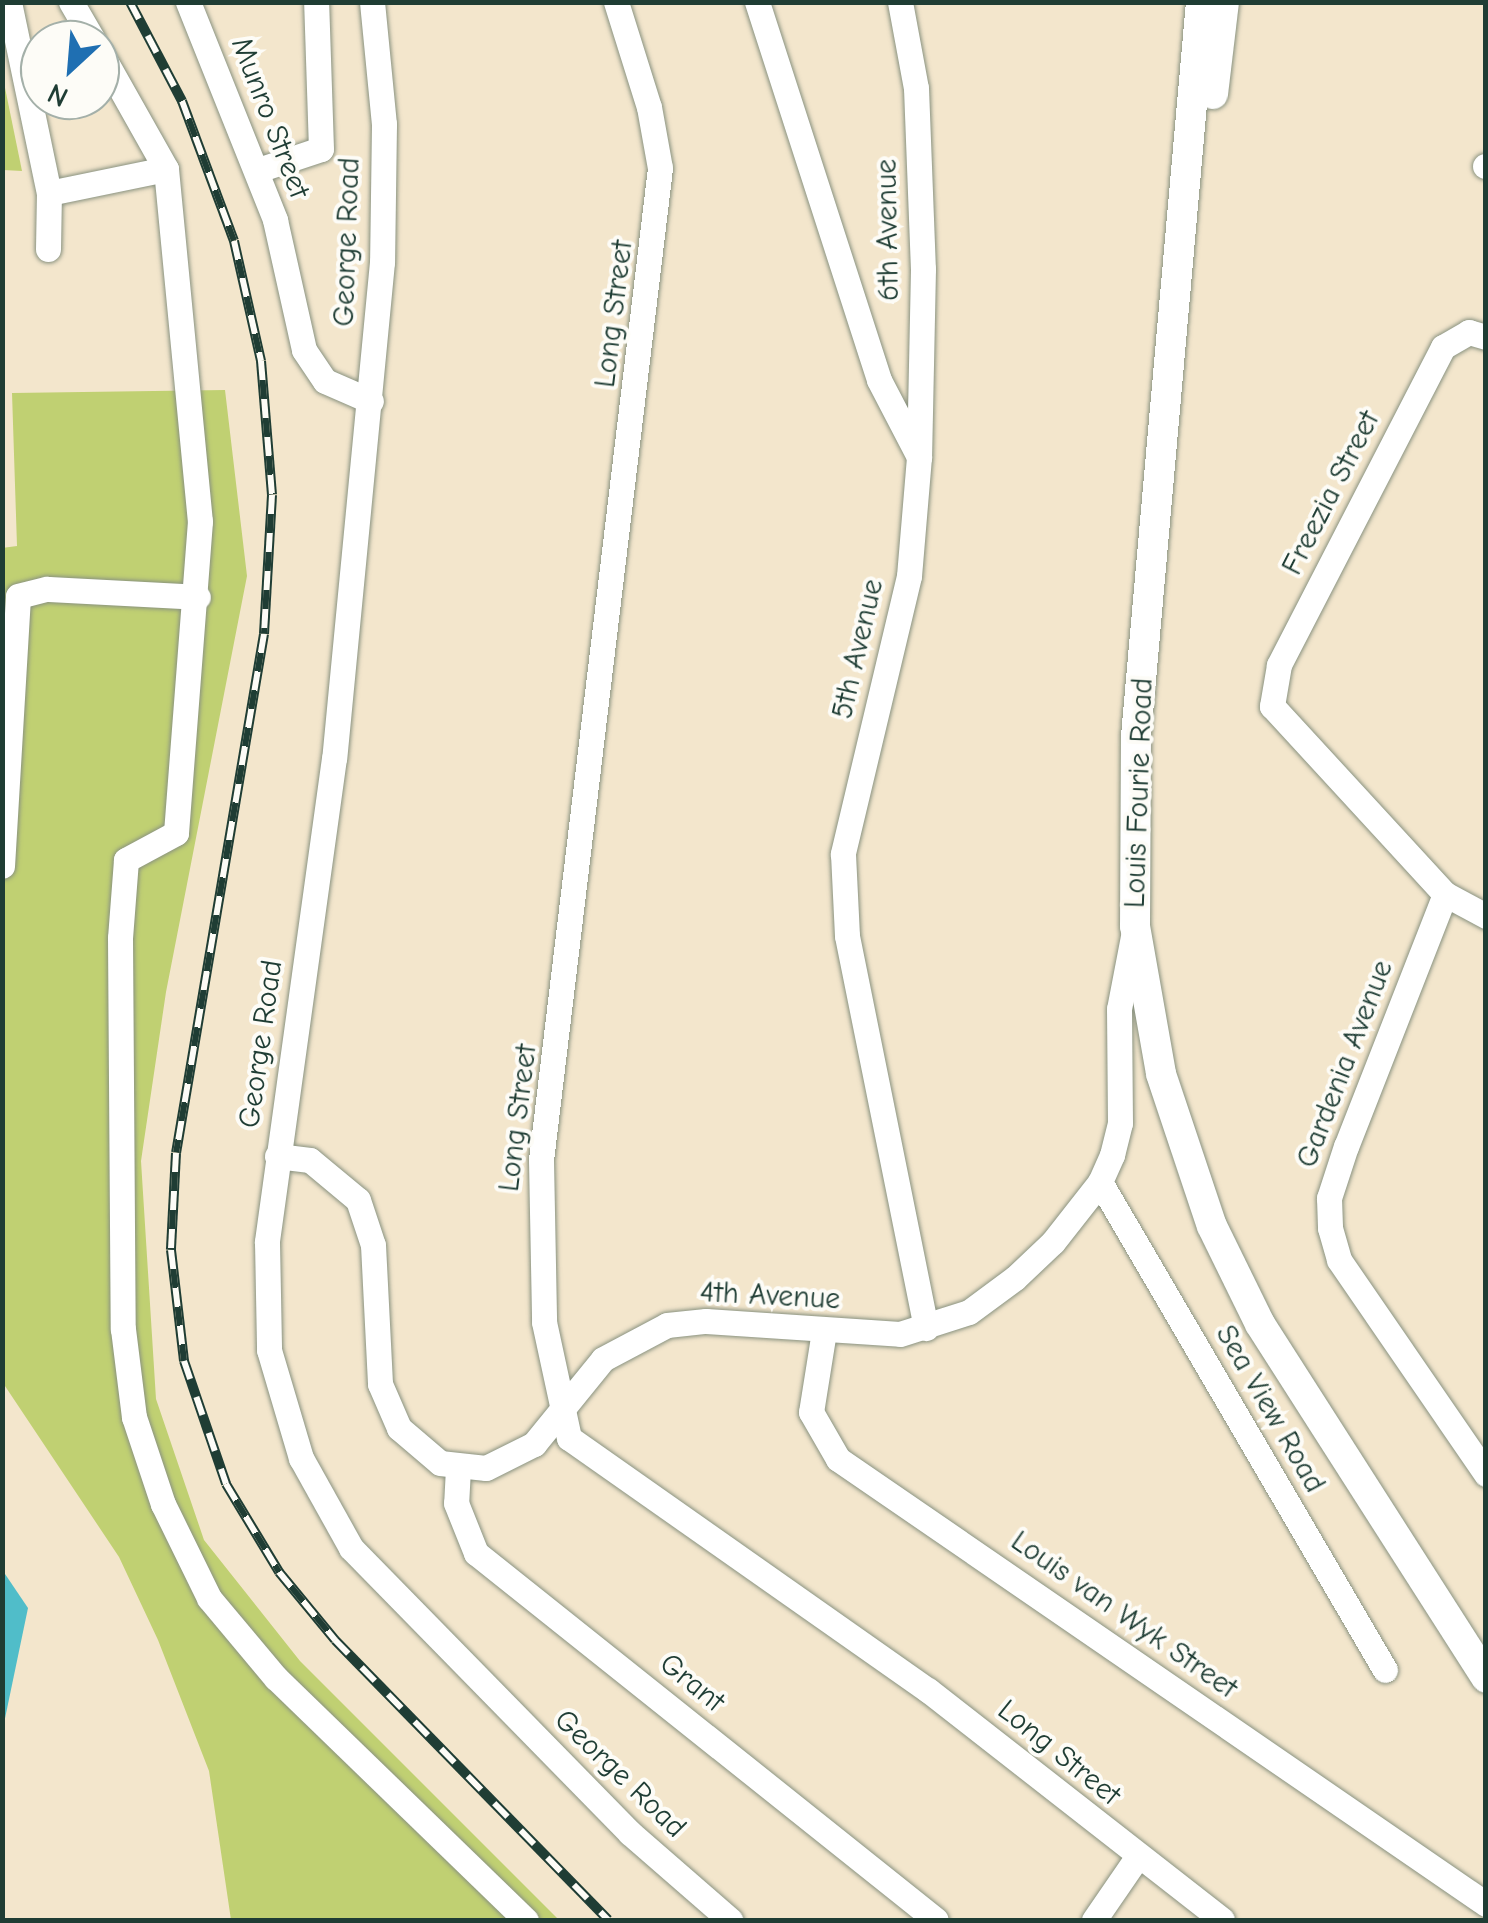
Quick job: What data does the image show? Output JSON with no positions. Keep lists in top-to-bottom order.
{
  "streets": {
    "main road": ["Louis Fourie Road"],
    "street": [
      "Munro Street",
      "6th Avenue",
      "George Road",
      "Long Street",
      "Freezia Street",
      "5th Avenue",
      "Gardenia Avenue",
      "4th Avenue",
      "Sea View Road",
      "Louis van Wyk Street",
      "Grant"
    ]
  },
  "crossings": [
    ["Munro Street", "George Road"],
    ["6th Avenue", "5th Avenue"],
    ["Long Street", "4th Avenue"],
    ["Freezia Street", "Gardenia Avenue"],
    ["5th Avenue", "4th Avenue"],
    ["Louis Fourie Road", "4th Avenue"],
    ["4th Avenue", "Sea View Road"],
    ["4th Avenue", "Louis van Wyk Street"],
    ["4th Avenue", "Grant"]
  ],
  "north": "bottom left"
}
